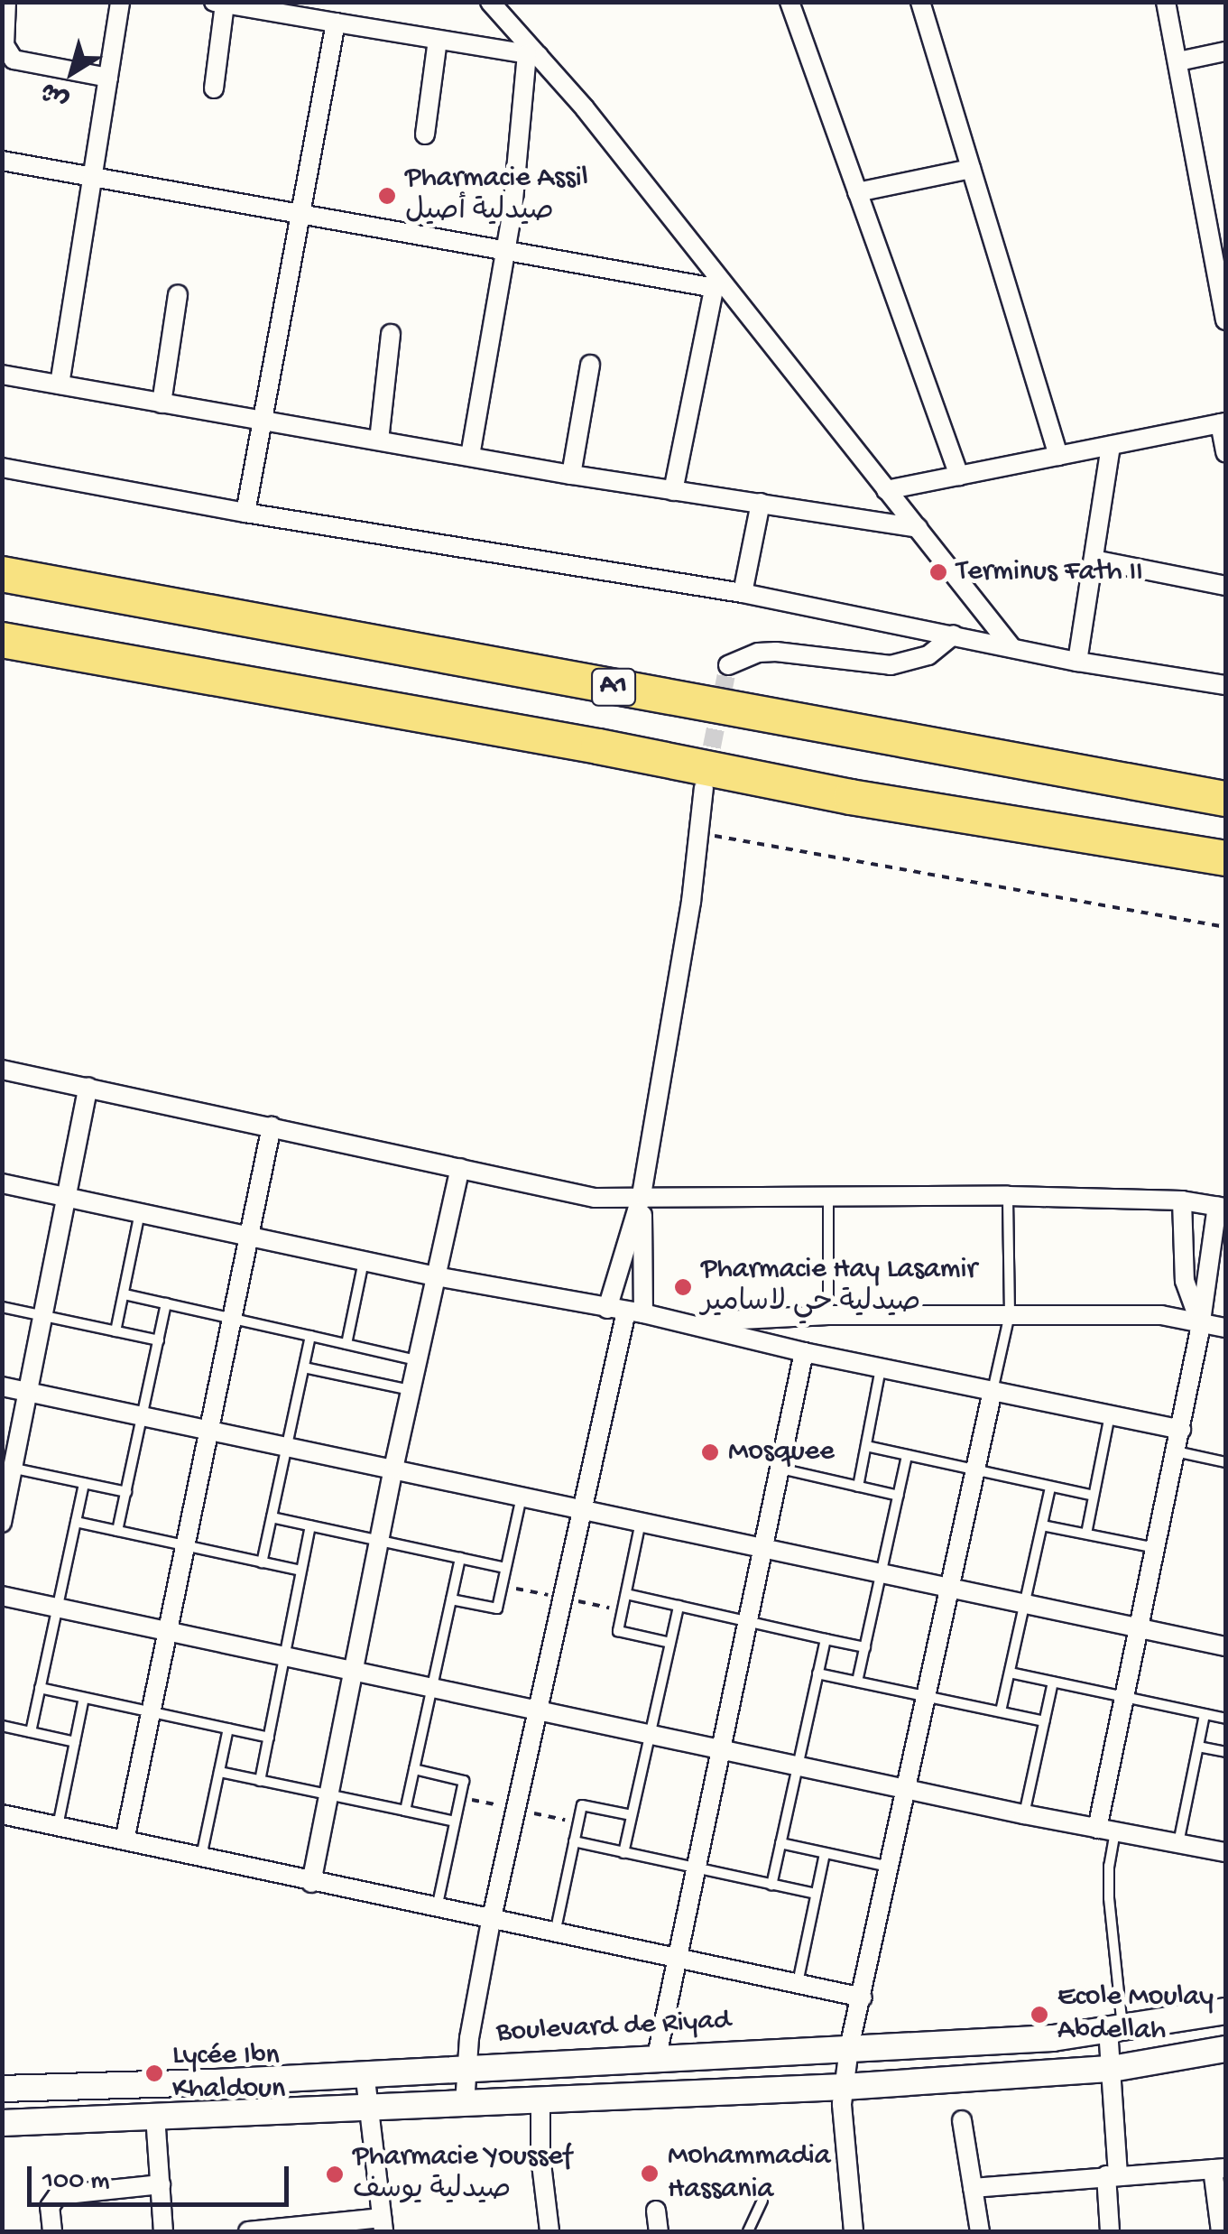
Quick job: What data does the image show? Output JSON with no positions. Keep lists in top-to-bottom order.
{
  "streets": {
    "highway": ["A1"],
    "main road": ["Boulevard de Riyad"]
  },
  "places": [
    "Pharmacie Assil صيدلية أصيل",
    "Terminus Fath II",
    "Pharmacie Hay Lasamir صيدلية حي لاسامير",
    "Mosquee",
    "Ecole Moulay Abdellah",
    "Lycée Ibn Khaldoun",
    "Mohammadia Hassania",
    "Pharmacie Youssef صيدلية يوسف"
  ],
  "scale_bar": "100 m",
  "north": "bottom left"
}
